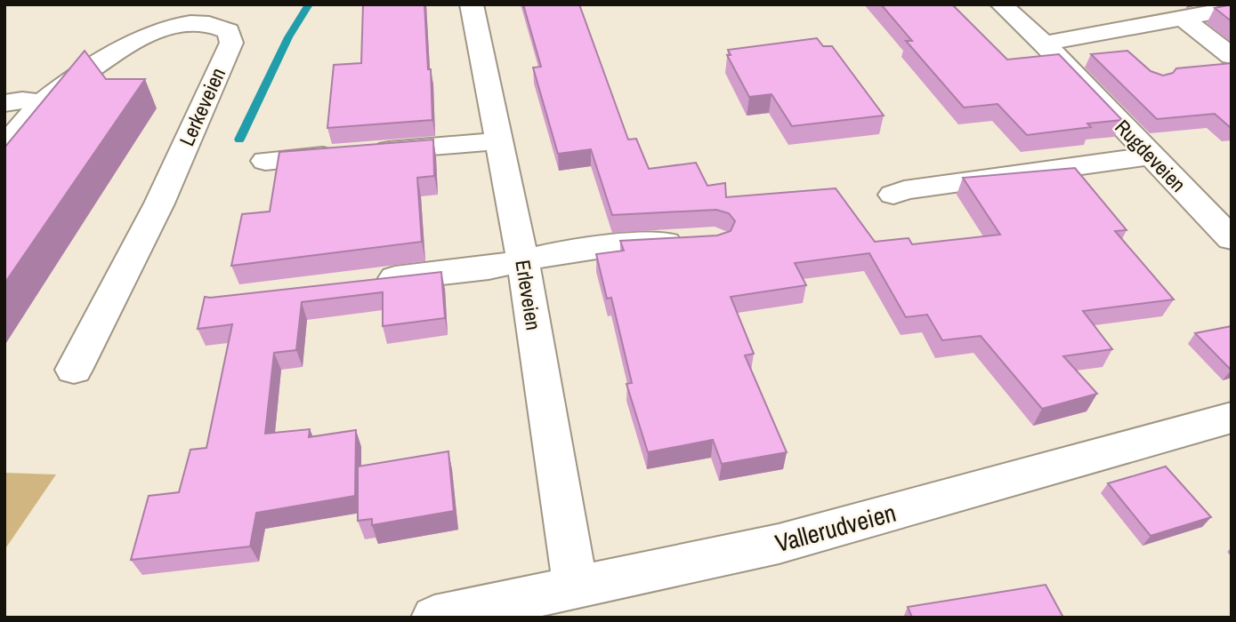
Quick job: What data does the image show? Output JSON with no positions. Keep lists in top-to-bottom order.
{
  "streets": {
    "street": [
      "Lerkeveien",
      "Rugdeveien",
      "Erleveien",
      "Vallerudveien"
    ]
  },
  "crossings": [
    ["Erleveien", "Vallerudveien"]
  ]
}
